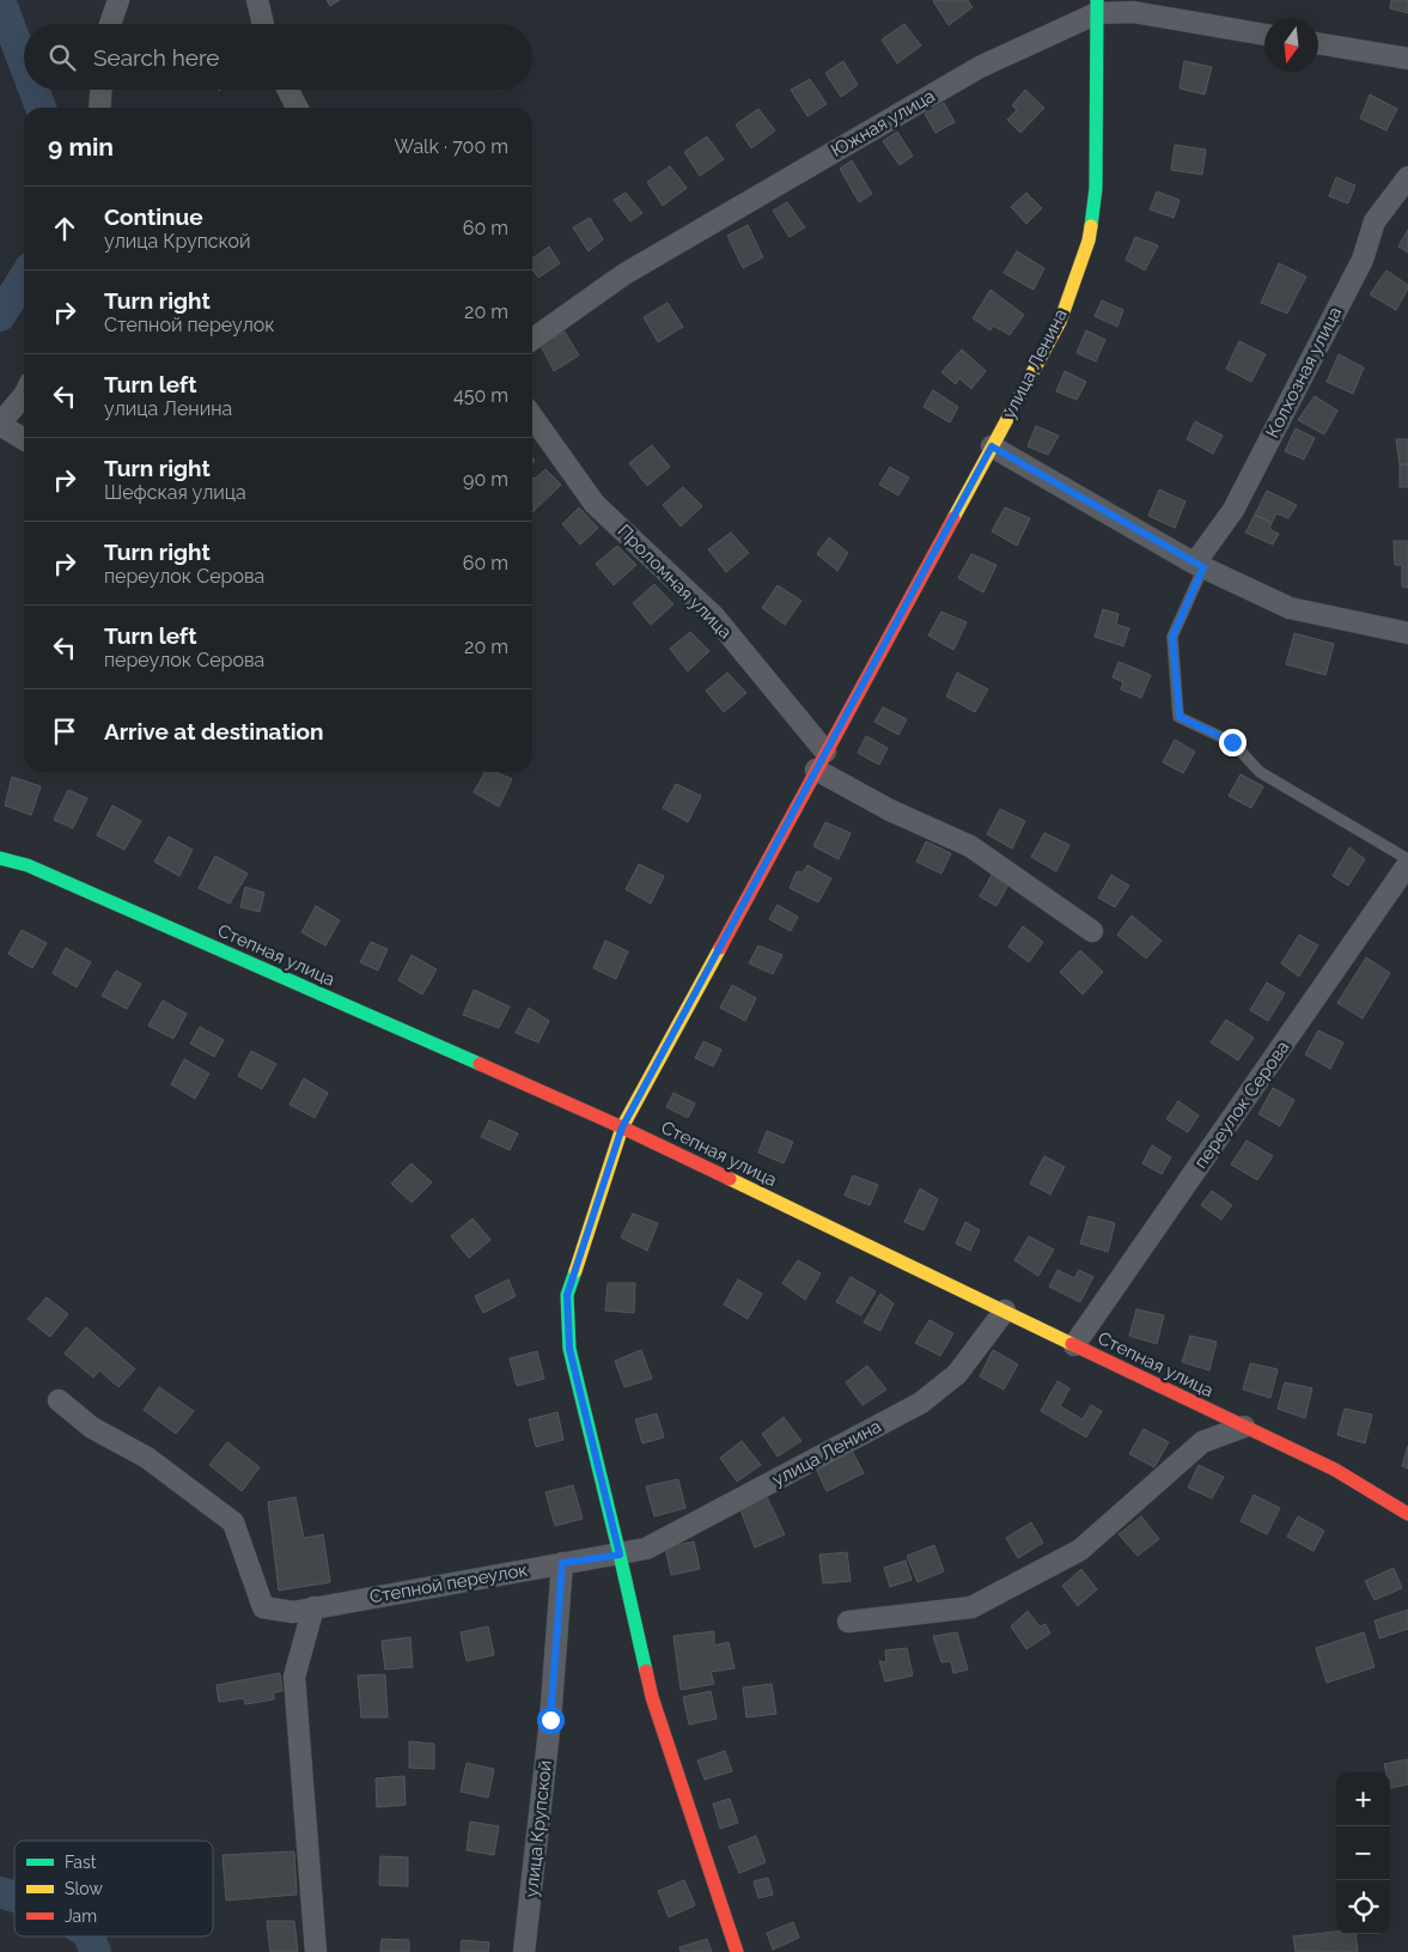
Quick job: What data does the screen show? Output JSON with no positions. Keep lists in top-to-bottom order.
{
  "streets": {
    "street": [
      "Южная улица",
      "улица Ленина",
      "Колхозная улица",
      "Проломная улица",
      "Степная улица",
      "переулок Серова",
      "Степной переулок",
      "улица Крупской"
    ]
  },
  "crossings": [
    ["Южная улица", "улица Ленина"],
    ["улица Ленина", "Проломная улица"],
    ["улица Ленина", "Степная улица"],
    ["улица Ленина", "Степной переулок"],
    ["Степная улица", "переулок Серова"],
    ["Степной переулок", "улица Крупской"]
  ],
  "legend": ["Fast", "Slow", "Jam"],
  "north": "bottom",
  "page": {
    "search": "Search here",
    "heading": ["9 min", "Walk · 700 m"],
    "list": [
      ["Continue", "улица Крупской", "60 m"],
      ["Turn right", "Степной переулок", "20 m"],
      ["Turn left", "улица Ленина", "450 m"],
      ["Turn right", "Шефская улица", "90 m"],
      ["Turn right", "переулок Серова", "60 m"],
      ["Turn left", "переулок Серова", "20 m"],
      "Arrive at destination"
    ],
    "map_buttons": ["+", "−"]
  }
}
